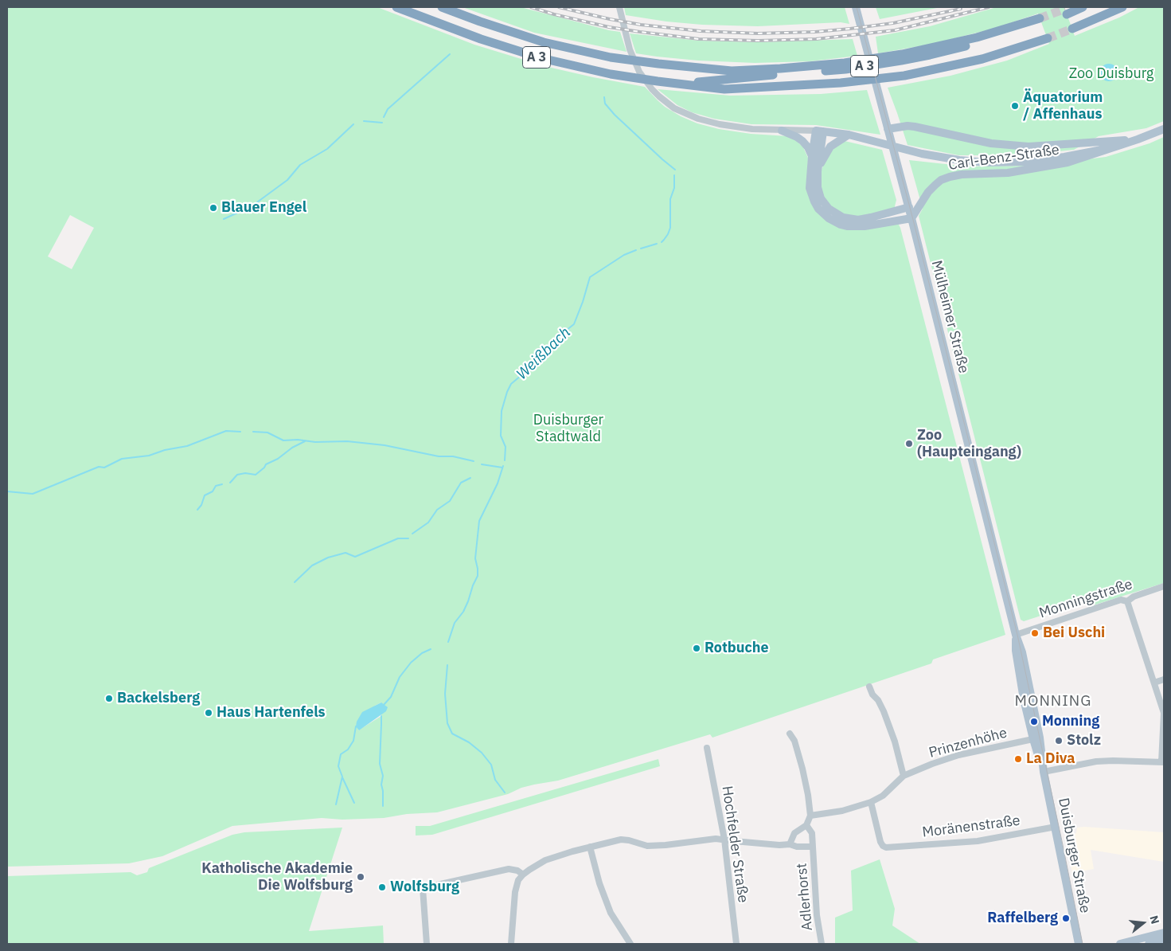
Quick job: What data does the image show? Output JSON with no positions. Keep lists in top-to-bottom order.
{
  "streets": {
    "highway": ["A 3"],
    "main road": ["Carl-Benz-Straße", "Mülheimer Straße", "Duisburger Straße"],
    "street": [
      "Monningstraße",
      "Prinzenhöhe",
      "Moränenstraße",
      "Hochfelder Straße",
      "Adlerhorst"
    ]
  },
  "crossings": [
    ["Carl-Benz-Straße", "Mülheimer Straße"],
    ["Mülheimer Straße", "Monningstraße"],
    ["Mülheimer Straße", "Duisburger Straße"],
    ["Monningstraße", "Duisburger Straße"],
    ["Prinzenhöhe", "Moränenstraße"],
    ["Prinzenhöhe", "Duisburger Straße"],
    ["Moränenstraße", "Duisburger Straße"]
  ],
  "districts": ["MONNING"],
  "water": ["Weißbach"],
  "parks": ["Zoo Duisburg", "Duisburger Stadtwald"],
  "places": [
    "Äquatorium / Affenhaus",
    "Blauer Engel",
    "Zoo (Haupteingang)",
    "Bei Uschi",
    "Rotbuche",
    "Backelsberg",
    "Haus Hartenfels",
    "Monning",
    "Stolz",
    "La Diva",
    "Katholische Akademie Die Wolfsburg",
    "Wolfsburg",
    "Raffelberg"
  ],
  "north": "right"
}
